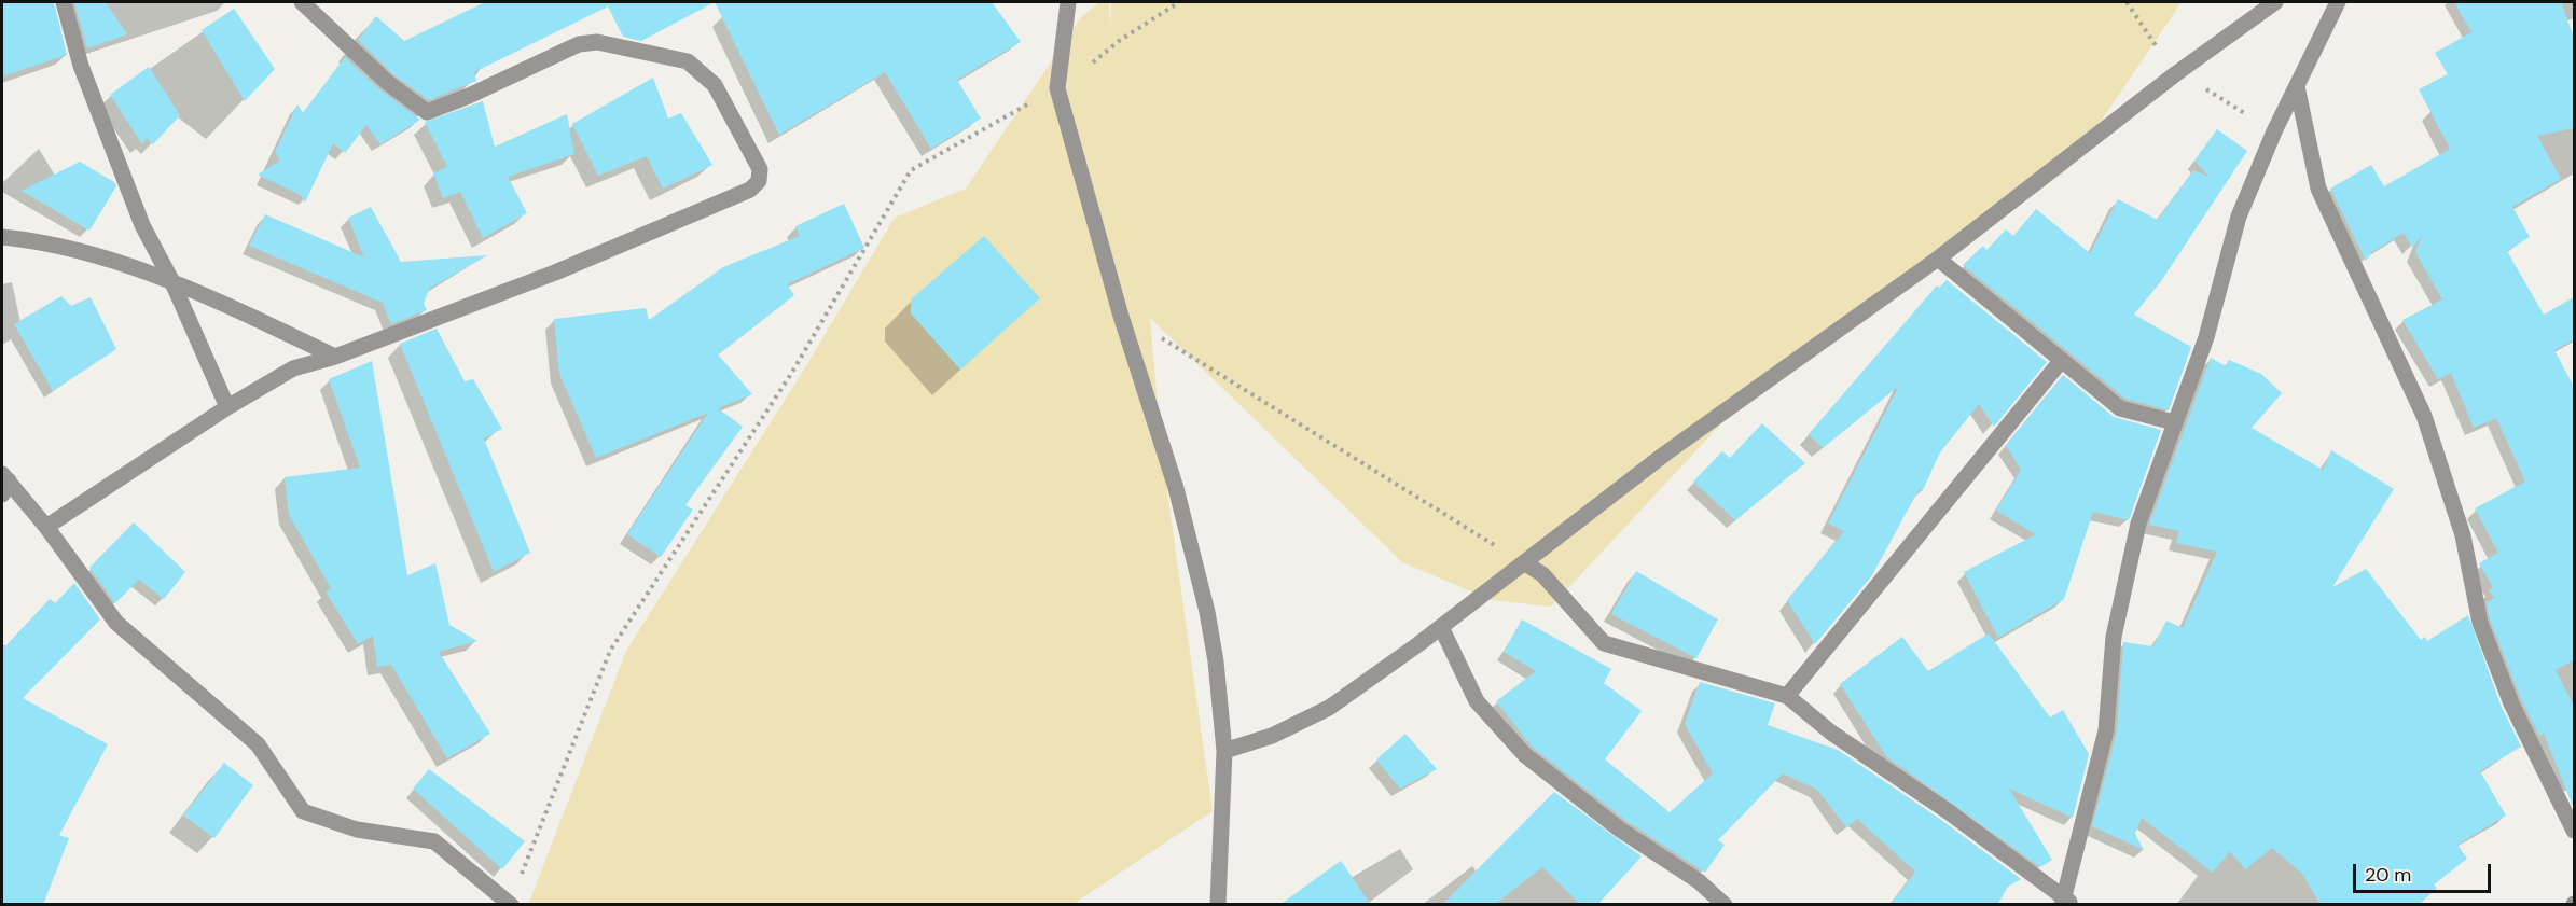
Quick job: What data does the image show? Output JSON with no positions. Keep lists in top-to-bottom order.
{
  "scale_bar": "20 m"
}
